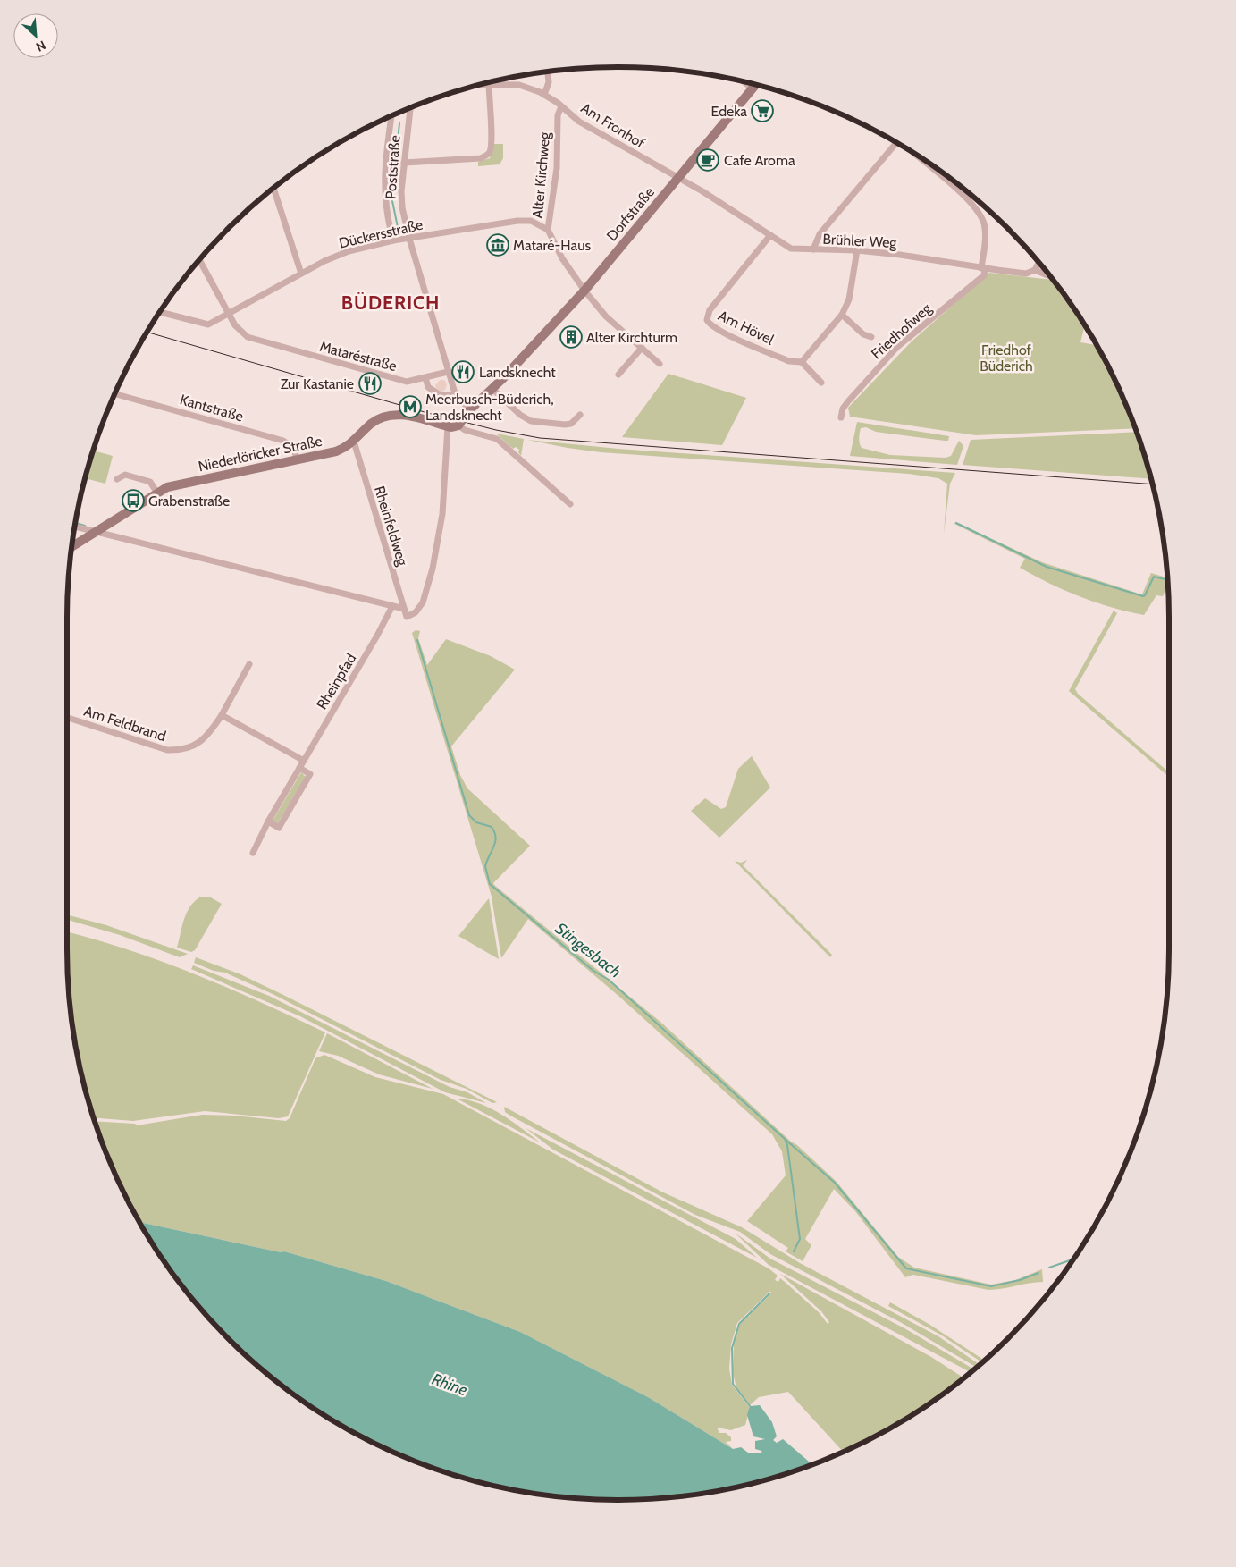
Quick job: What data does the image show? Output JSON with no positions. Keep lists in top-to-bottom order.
{
  "streets": {
    "main road": ["Dorfstraße", "Niederlöricker Straße"],
    "street": [
      "Am Fronhof",
      "Poststraße",
      "Alter Kirchweg",
      "Dückersstraße",
      "Brühler Weg",
      "Am Hövel",
      "Friedhofweg",
      "Mataréstraße",
      "Kantstraße",
      "Rheinfeldweg",
      "Rheinpfad",
      "Am Feldbrand"
    ]
  },
  "crossings": [
    ["Am Fronhof", "Alter Kirchweg"],
    ["Am Fronhof", "Dorfstraße"],
    ["Am Fronhof", "Brühler Weg"],
    ["Poststraße", "Dorfstraße"],
    ["Poststraße", "Dückersstraße"],
    ["Poststraße", "Mataréstraße"],
    ["Alter Kirchweg", "Dorfstraße"],
    ["Alter Kirchweg", "Dückersstraße"],
    ["Dorfstraße", "Brühler Weg"],
    ["Dorfstraße", "Niederlöricker Straße"],
    ["Dückersstraße", "Mataréstraße"],
    ["Brühler Weg", "Am Hövel"],
    ["Brühler Weg", "Friedhofweg"],
    ["Kantstraße", "Niederlöricker Straße"],
    ["Niederlöricker Straße", "Rheinfeldweg"]
  ],
  "districts": ["BÜDERICH"],
  "water": ["Stingesbach", "Rhine"],
  "parks": ["Friedhof Büderich"],
  "places": {
    "supermarket": ["Edeka"],
    "cafe": ["Cafe Aroma"],
    "museum": ["Mataré-Haus"],
    "building": ["Alter Kirchturm"],
    "restaurant": ["Landsknecht", "Zur Kastanie"],
    "metro station": ["Meerbusch-Büderich, Landsknecht"],
    "bus stop": ["Grabenstraße"]
  },
  "north": "bottom right"
}
